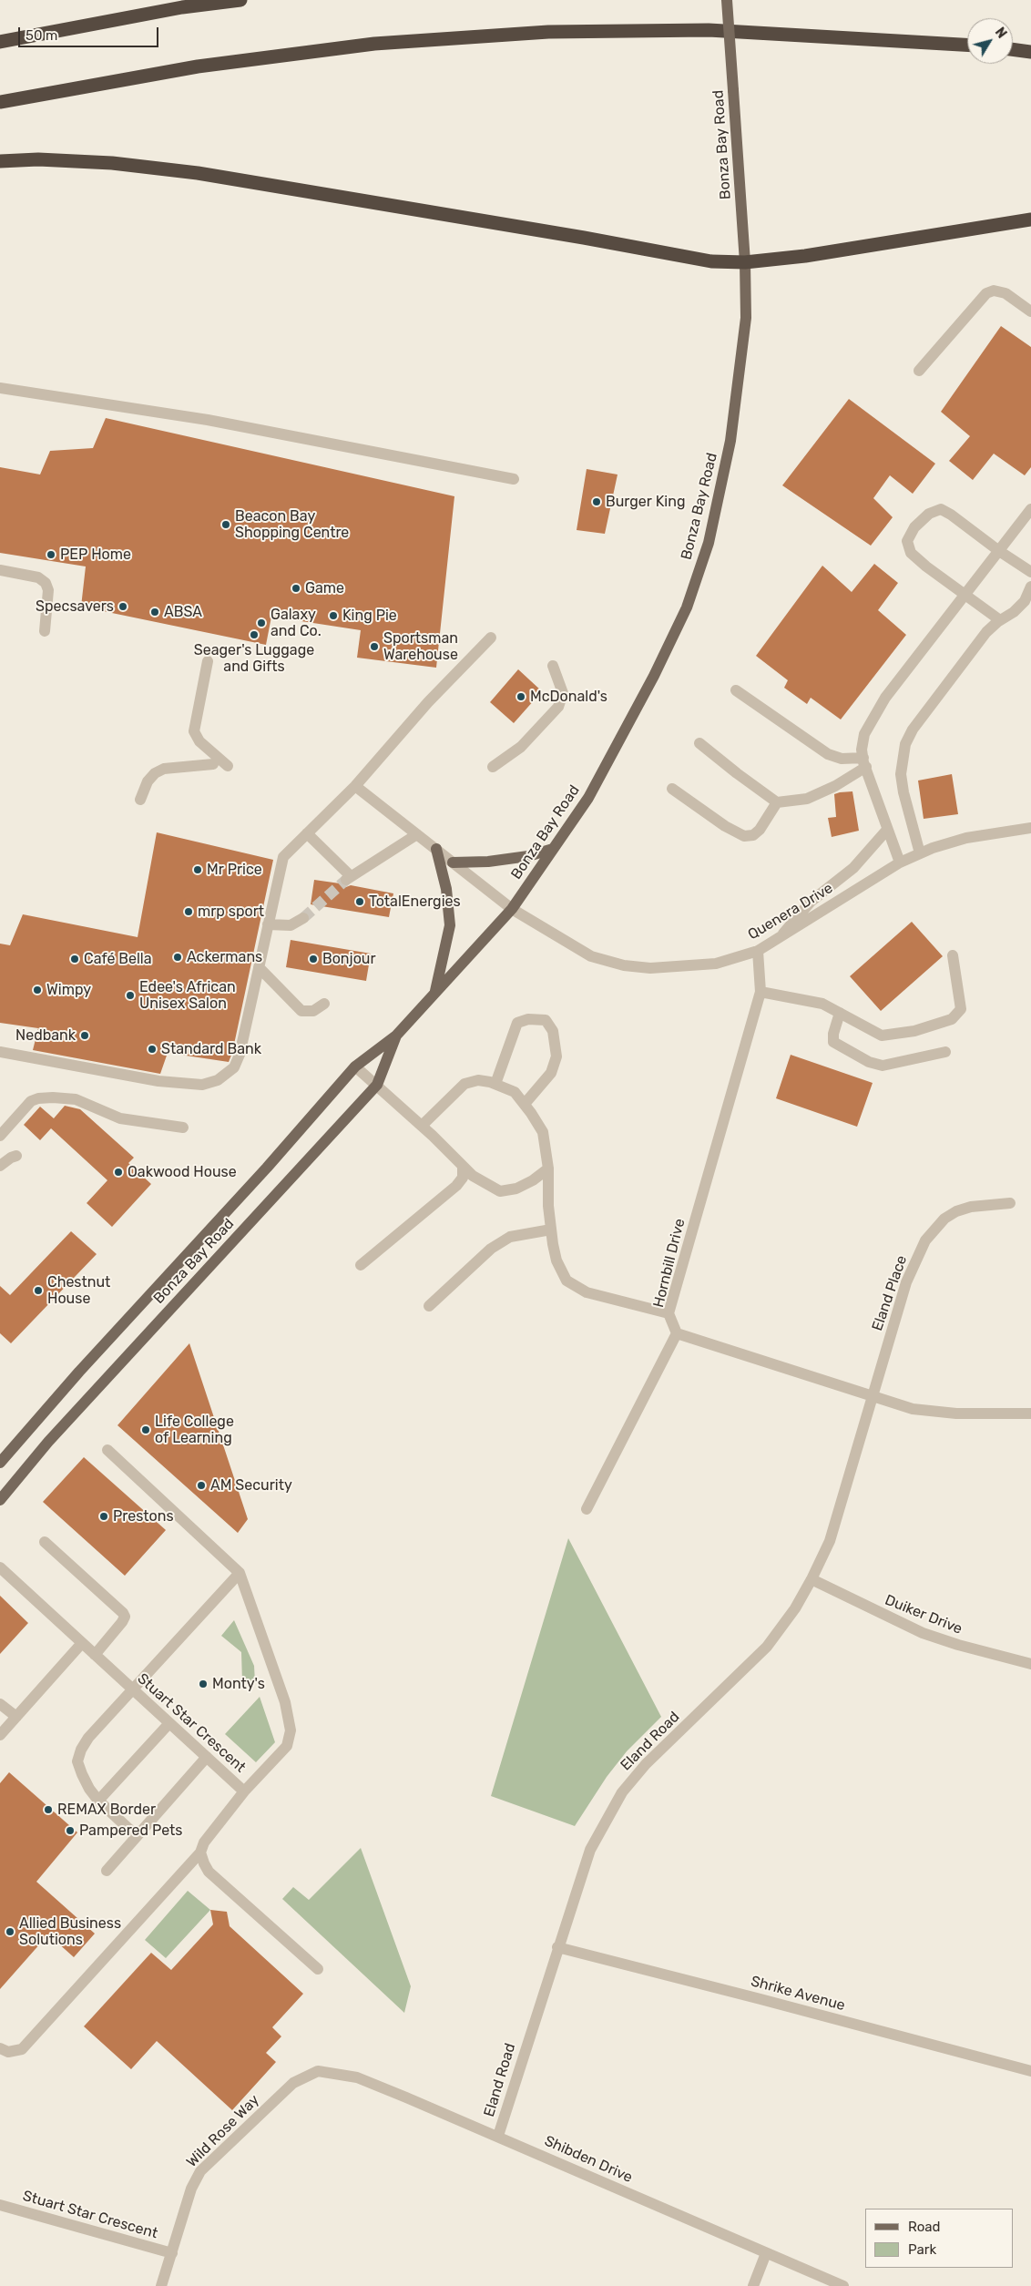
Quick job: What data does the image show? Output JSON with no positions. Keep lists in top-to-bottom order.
{
  "streets": {
    "main road": ["Bonza Bay Road"],
    "street": [
      "Quenera Drive",
      "Hornbill Drive",
      "Eland Place",
      "Duiker Drive",
      "Stuart Star Crescent",
      "Eland Road",
      "Shrike Avenue",
      "Wild Rose Way",
      "Shibden Drive"
    ]
  },
  "crossings": [
    ["Bonza Bay Road", "Quenera Drive"],
    ["Quenera Drive", "Hornbill Drive"],
    ["Eland Place", "Eland Road"],
    ["Duiker Drive", "Eland Road"],
    ["Stuart Star Crescent", "Wild Rose Way"],
    ["Eland Road", "Shrike Avenue"],
    ["Eland Road", "Shibden Drive"],
    ["Wild Rose Way", "Shibden Drive"]
  ],
  "places": [
    "Burger King",
    "Beacon Bay Shopping Centre",
    "PEP Home",
    "Game",
    "Specsavers",
    "ABSA",
    "King Pie",
    "Galaxy and Co.",
    "Seager's Luggage and Gifts",
    "Sportsman Warehouse",
    "McDonald's",
    "Mr Price",
    "TotalEnergies",
    "mrp sport",
    "Ackermans",
    "Café Bella",
    "Bonjour",
    "Wimpy",
    "Edee's African Unisex Salon",
    "Nedbank",
    "Standard Bank",
    "Oakwood House",
    "Chestnut House",
    "Life College of Learning",
    "AM Security",
    "Prestons",
    "Monty's",
    "REMAX Border",
    "Pampered Pets",
    "Allied Business Solutions"
  ],
  "legend": ["Road", "Park"],
  "scale_bar": "50 m",
  "north": "top right"
}
